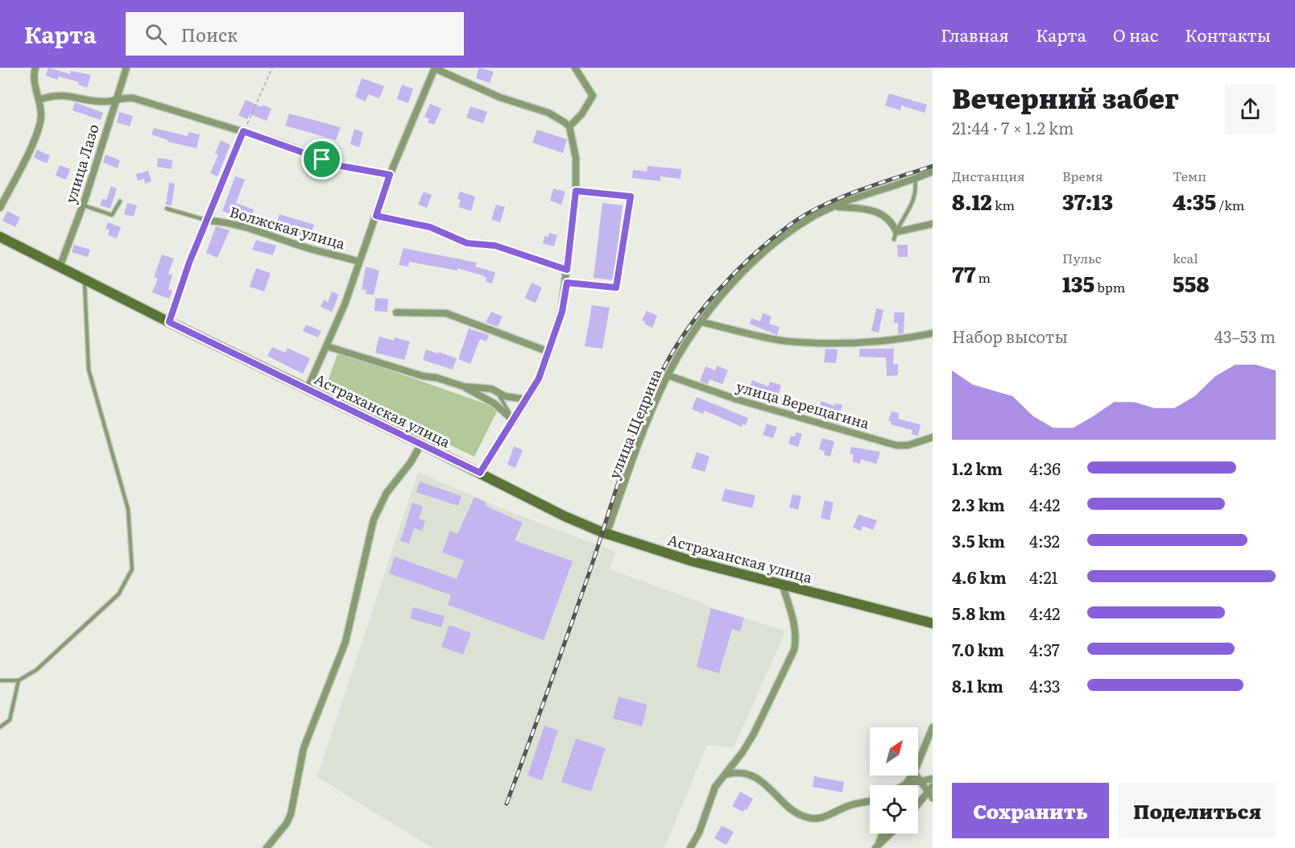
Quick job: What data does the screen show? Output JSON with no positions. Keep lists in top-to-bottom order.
{
  "streets": {
    "main road": ["Астраханская улица"],
    "street": [
      "улица Лазо",
      "Волжская улица",
      "улица Верещагина",
      "улица Щедрина"
    ]
  },
  "crossings": [
    ["улица Лазо", "Астраханская улица"],
    ["улица Верещагина", "улица Щедрина"],
    ["Астраханская улица", "улица Щедрина"]
  ],
  "north": "top right",
  "page": {
    "header": "Карта",
    "search": "Поиск",
    "nav": [
      "Главная",
      "Карта",
      "О нас",
      "Контакты"
    ],
    "heading": ["Вечерний забег", "21:44 · 7 × 1.2 km"],
    "stats": [
      ["Дистанция", "8.12 km"],
      ["Время", "37:13"],
      ["Темп", "4:35 /km"],
      ["77 m"],
      ["Пульс", "135 bpm"],
      ["kcal", "558"]
    ],
    "chart": ["Набор высоты", "43–53 m"],
    "list": [
      {
        "name": "1.2 km",
        "note": "4:36"
      },
      {
        "name": "2.3 km",
        "note": "4:42"
      },
      {
        "name": "3.5 km",
        "note": "4:32"
      },
      {
        "name": "4.6 km",
        "note": "4:21"
      },
      {
        "name": "5.8 km",
        "note": "4:42"
      },
      {
        "name": "7.0 km",
        "note": "4:37"
      },
      {
        "name": "8.1 km",
        "note": "4:33"
      }
    ],
    "buttons": ["Сохранить", "Поделиться"]
  }
}
